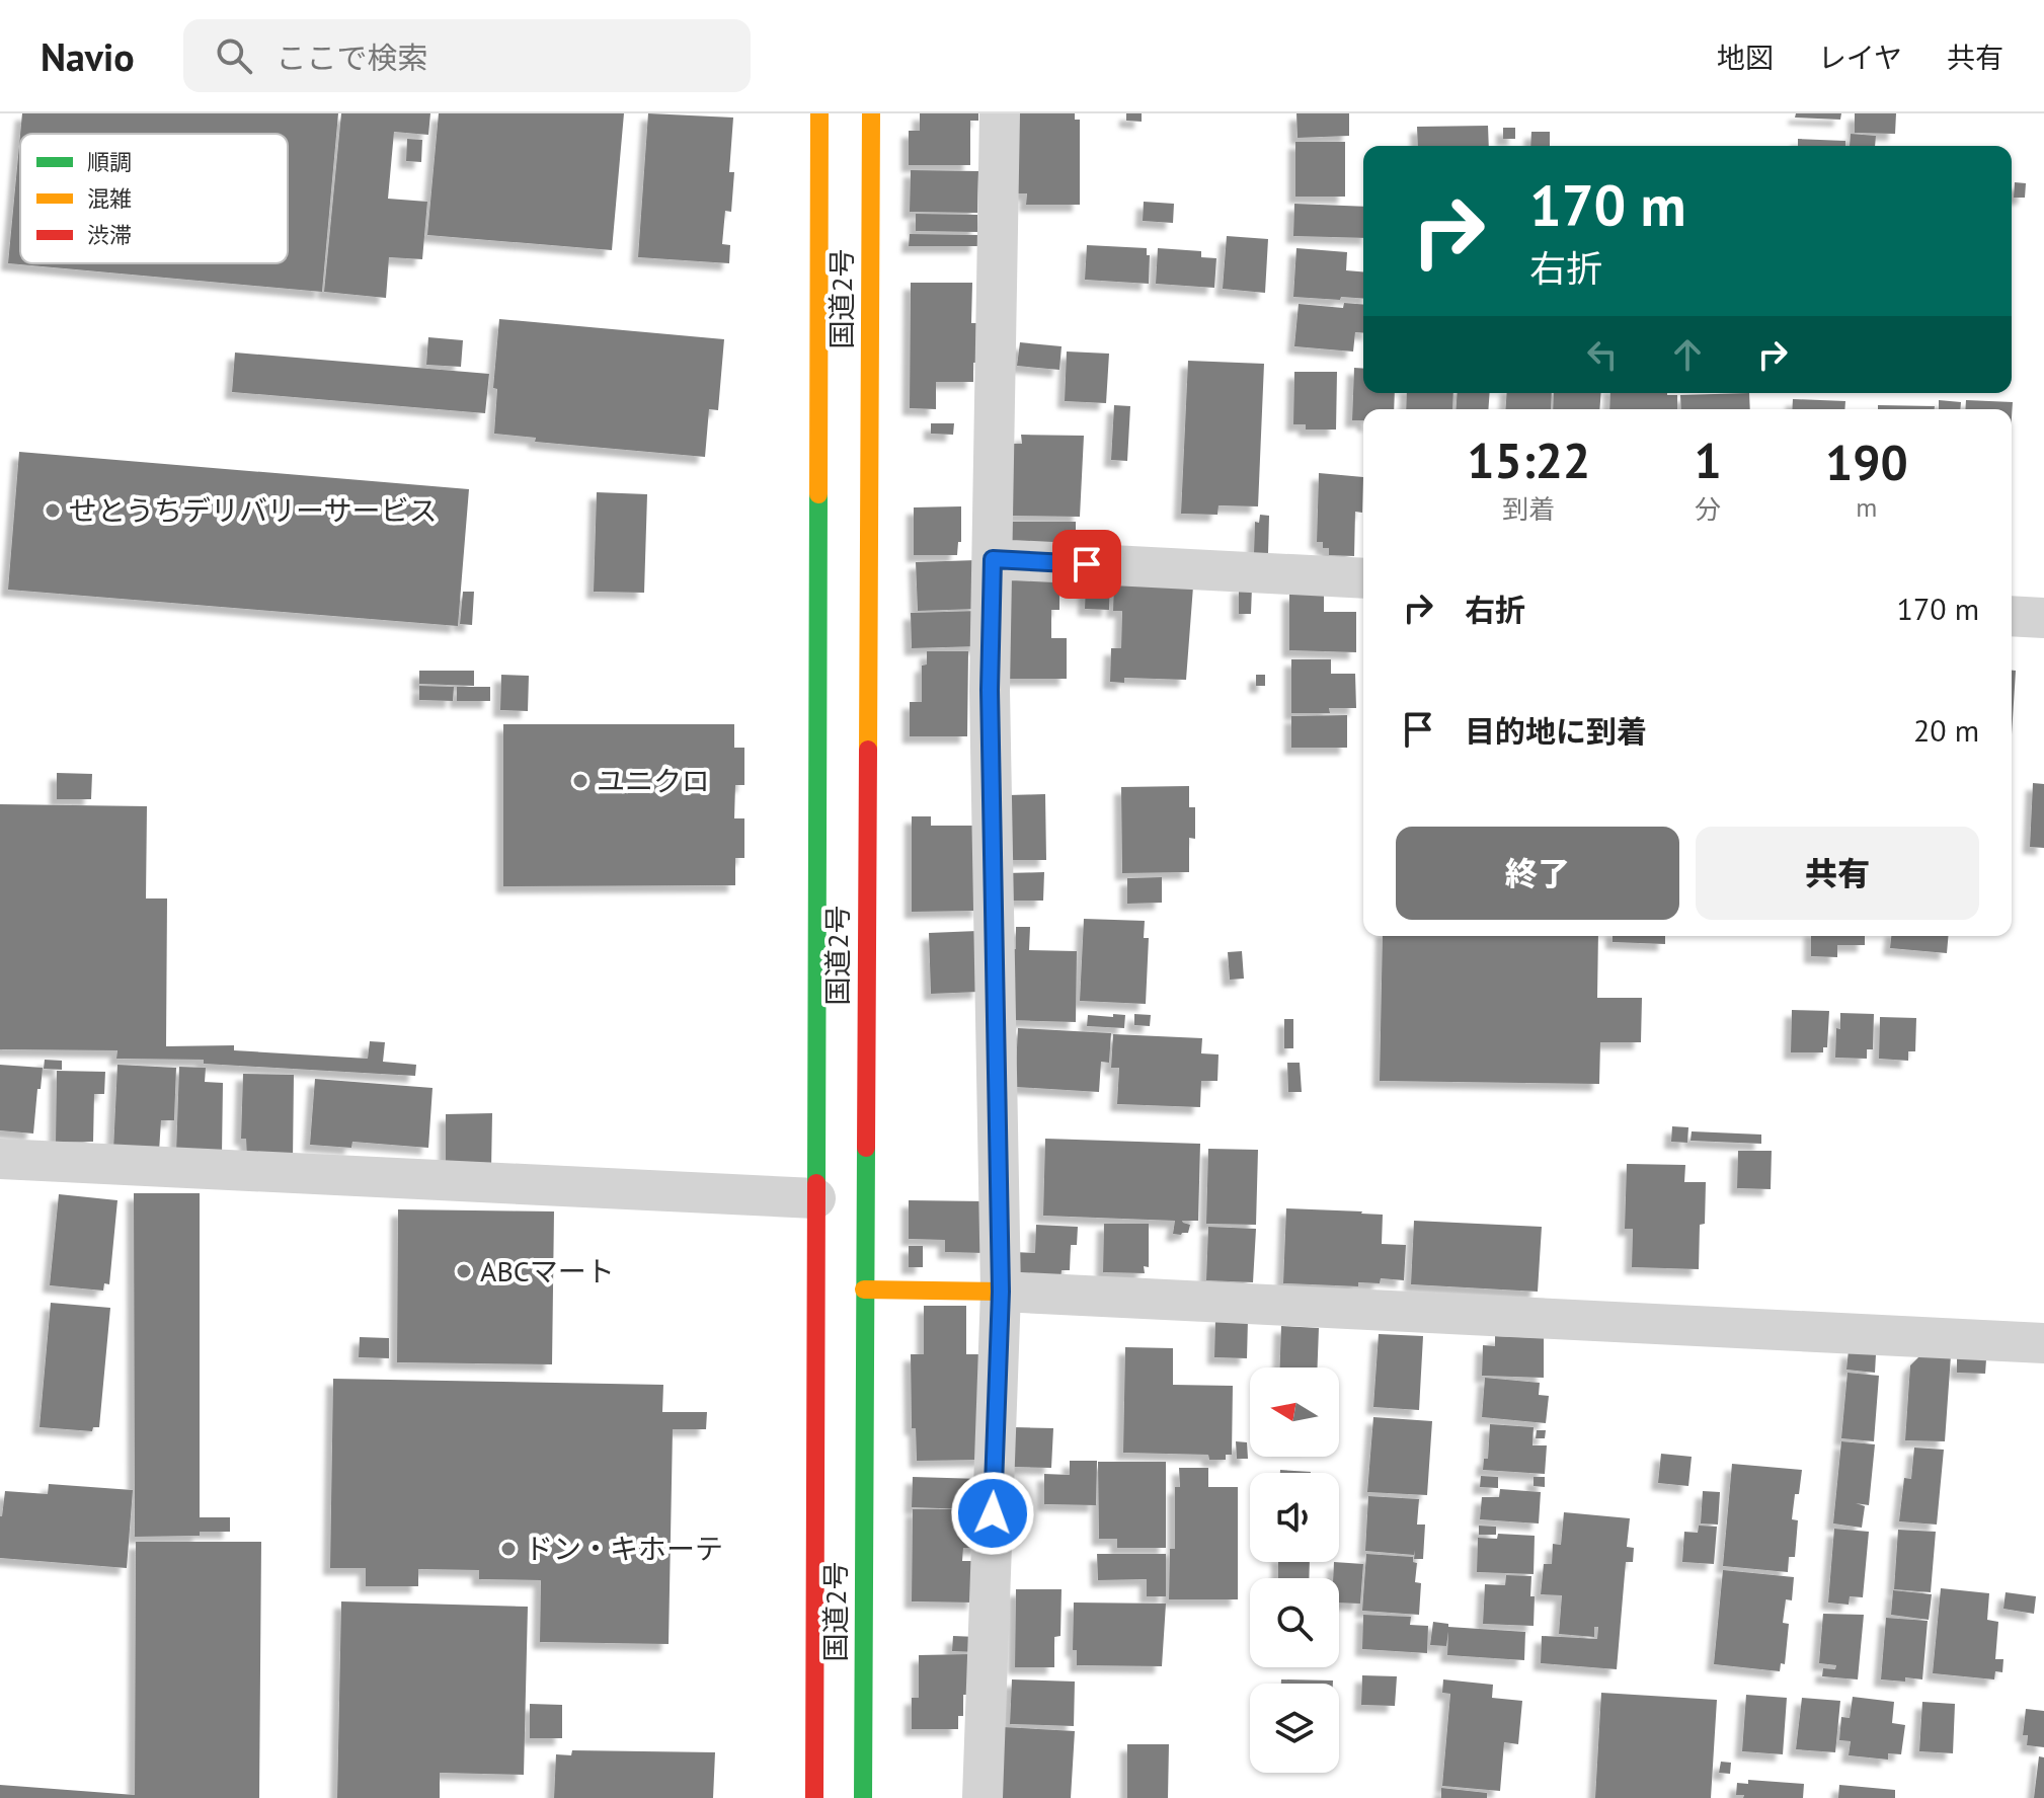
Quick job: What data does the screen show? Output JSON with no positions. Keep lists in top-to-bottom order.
{
  "streets": {
    "main road": ["国道2号"]
  },
  "places": [
    "せとうちデリバリーサービス",
    "ユニクロ",
    "ABCマート",
    "ドン・キホーテ"
  ],
  "legend": ["順調", "混雑", "渋滞"],
  "north": "left",
  "page": {
    "header": "Navio",
    "search": "ここで検索",
    "nav": ["地図", "レイヤ", "共有"],
    "turn": ["170 m", "右折"],
    "eta": [
      "15:22",
      "到着",
      "1",
      "分",
      "190",
      "m"
    ],
    "list": [
      {
        "name": "右折",
        "value": "170 m"
      },
      {
        "name": "目的地に到着",
        "value": "20 m"
      }
    ],
    "buttons": ["終了", "共有"]
  }
}
